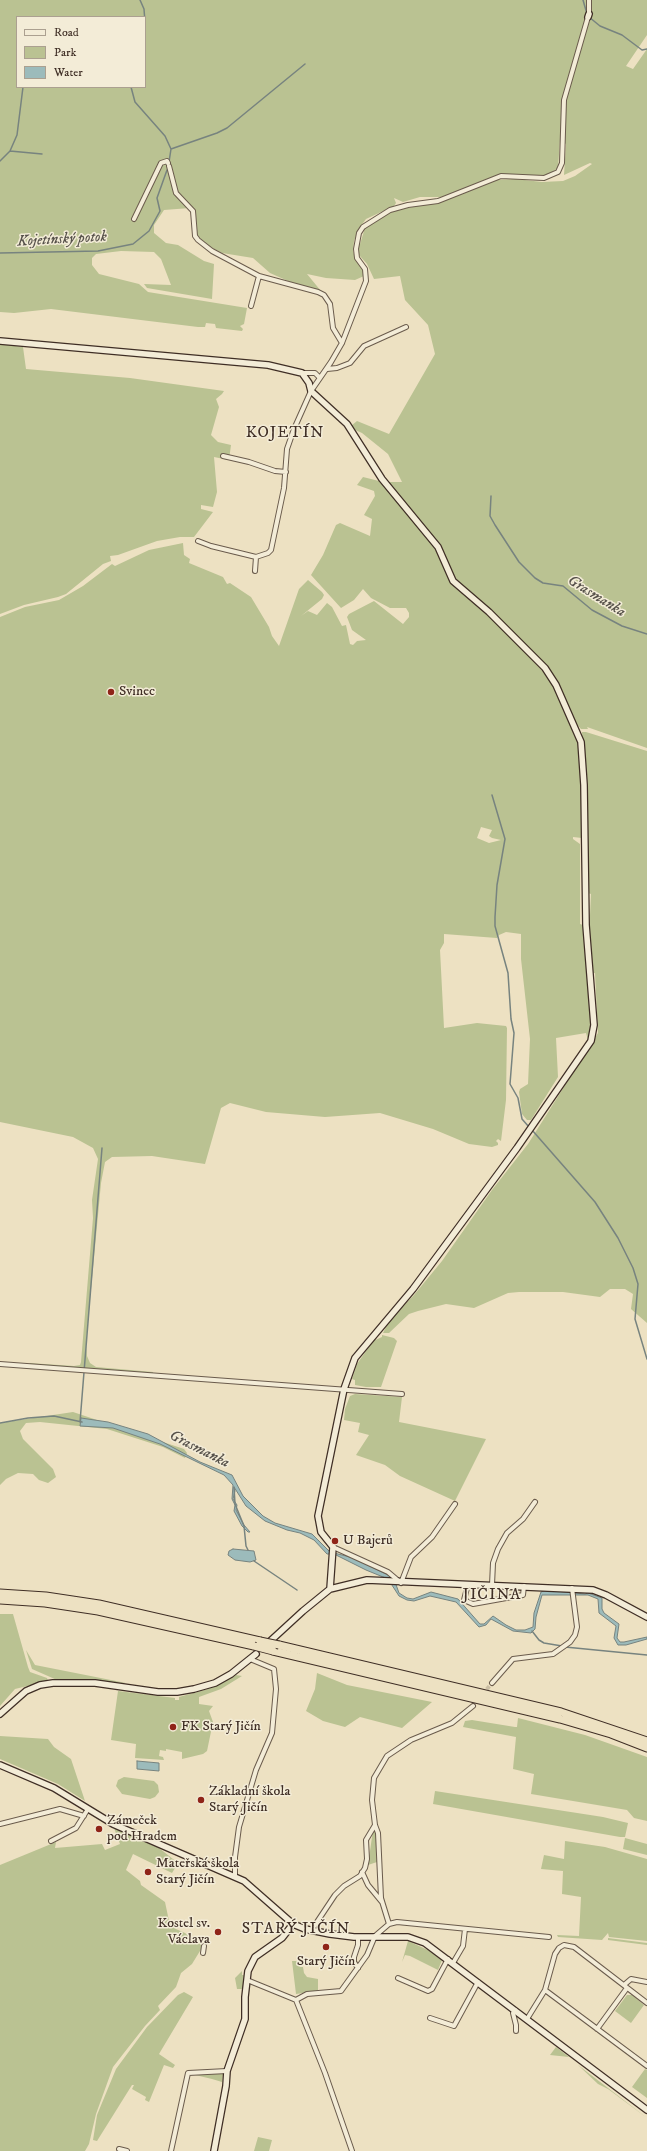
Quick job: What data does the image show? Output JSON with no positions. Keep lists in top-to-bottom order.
{
  "districts": ["KOJETÍN", "JIČINA", "STARÝ JIČÍN"],
  "water": ["Kojetínský potok", "Grasmanka"],
  "places": [
    "Svinec",
    "U Bajerů",
    "FK Starý Jičín",
    "Základní škola Starý Jičín",
    "Zámeček pod Hradem",
    "Mateřská škola Starý Jičín",
    "Kostel sv. Václava",
    "Starý Jičín"
  ],
  "legend": ["Road", "Park", "Water"]
}
